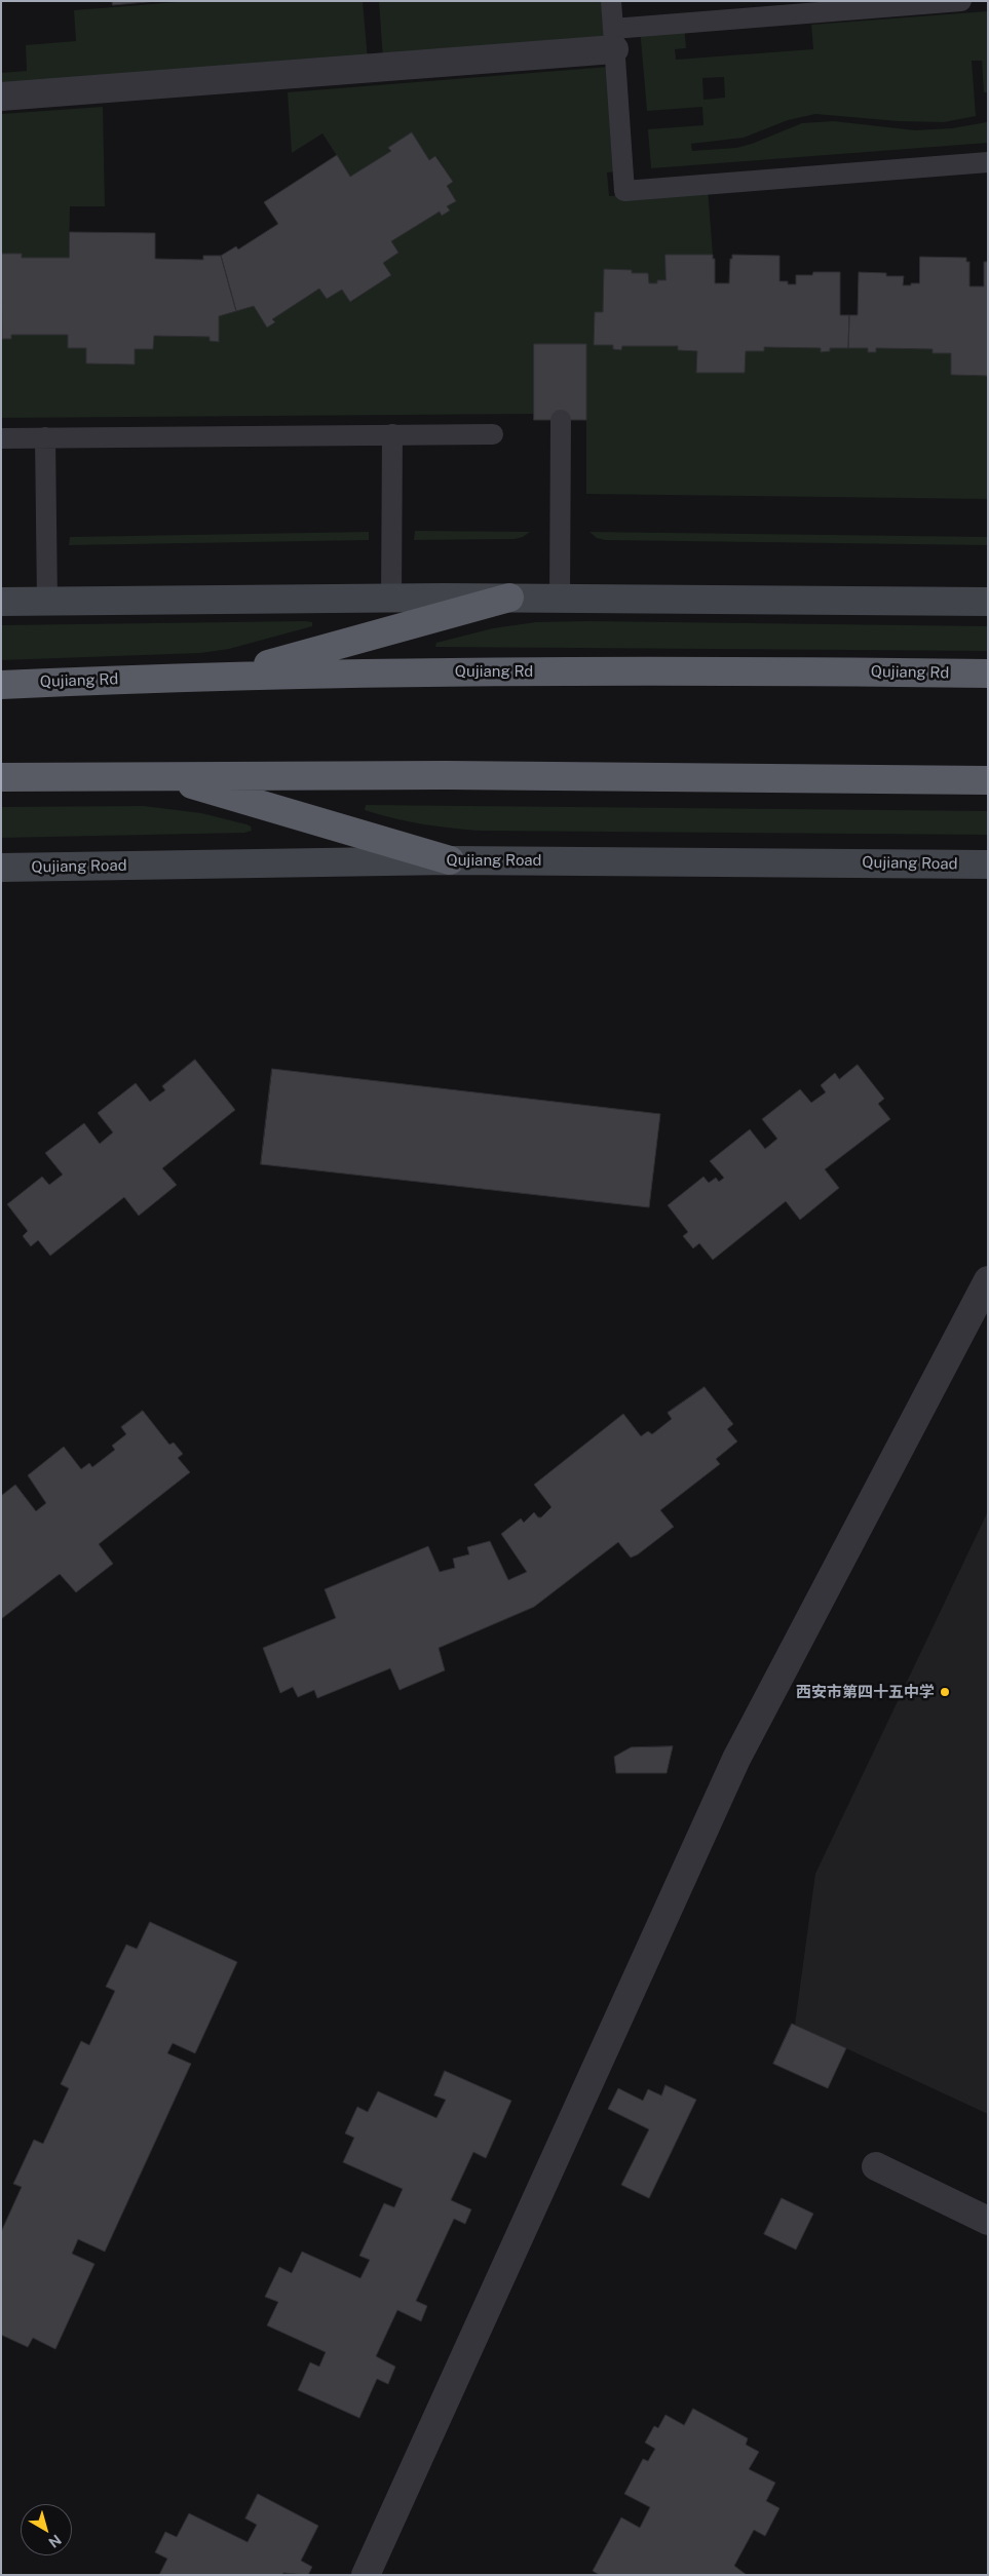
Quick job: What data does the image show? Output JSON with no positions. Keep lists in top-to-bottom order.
{
  "streets": {
    "highway": ["Qujiang Rd"],
    "main road": ["Qujiang Road"]
  },
  "places": ["西安市第四十五中学"],
  "north": "bottom right"
}
